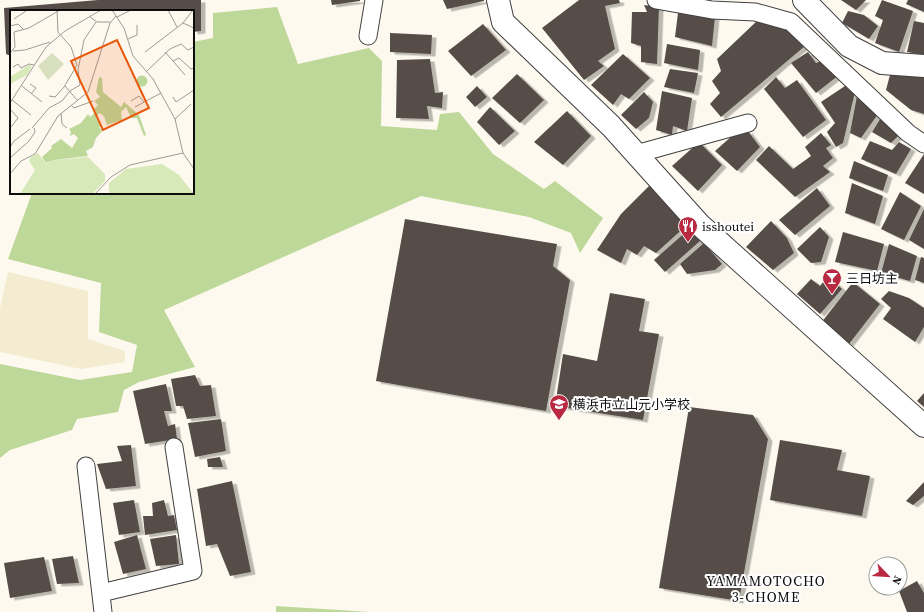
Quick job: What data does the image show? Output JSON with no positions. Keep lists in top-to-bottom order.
{
  "districts": ["YAMAMOTOCHO 3-CHOME"],
  "places": {
    "restaurant": ["isshoutei"],
    "bar": ["三日坊主"],
    "school or university": ["横浜市立山元小学校"]
  },
  "north": "bottom right"
}
